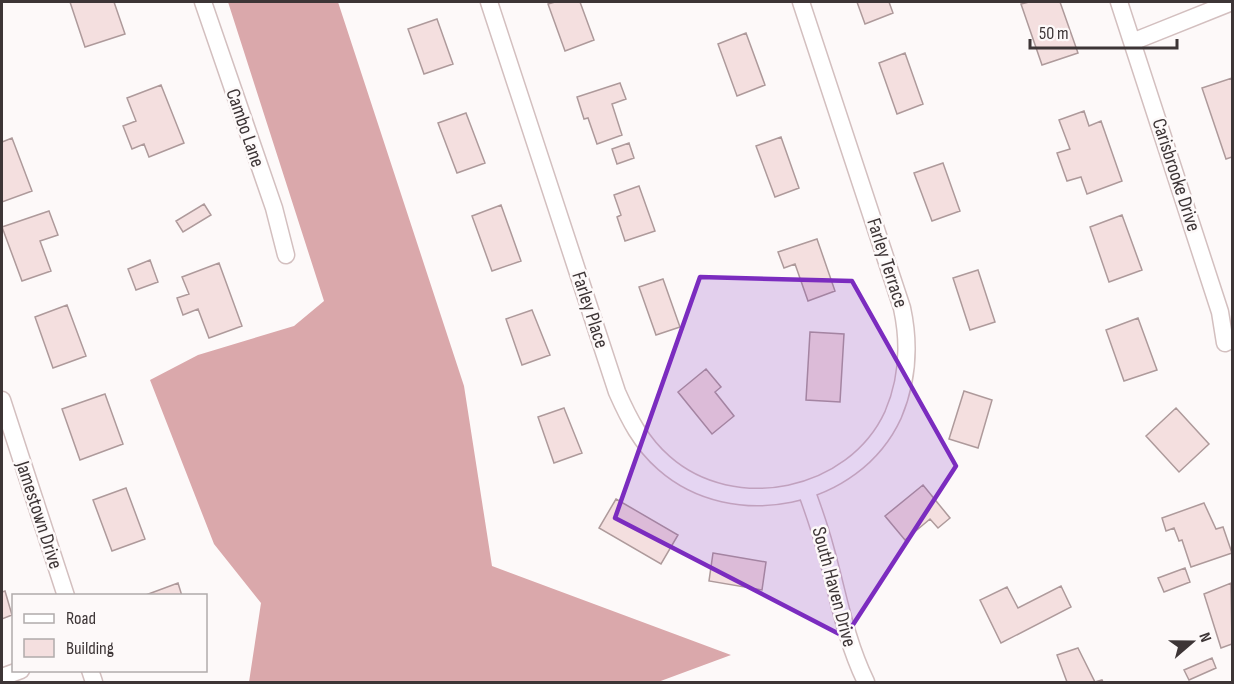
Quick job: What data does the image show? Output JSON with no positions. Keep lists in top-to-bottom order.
{
  "streets": {
    "street": [
      "Cambo Lane",
      "Carisbrooke Drive",
      "Farley Terrace",
      "Farley Place",
      "Jamestown Drive",
      "South Haven Drive"
    ]
  },
  "crossings": [
    ["Farley Terrace", "Farley Place"],
    ["Farley Terrace", "South Haven Drive"],
    ["Farley Place", "South Haven Drive"]
  ],
  "legend": ["Road", "Building"],
  "scale_bar": "50 m",
  "north": "right"
}
